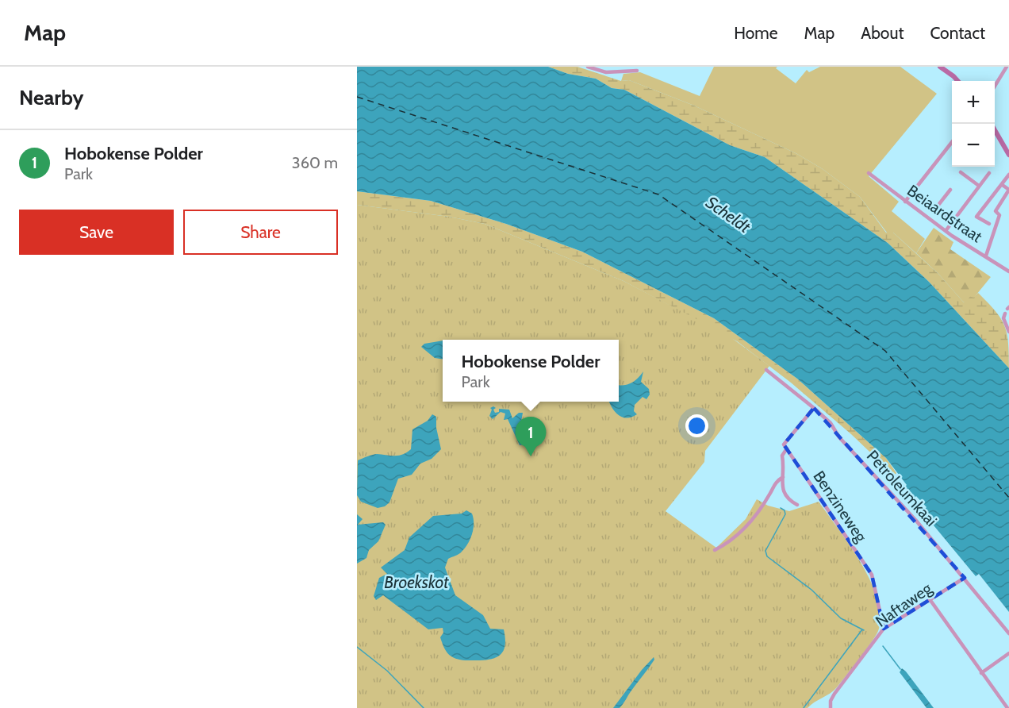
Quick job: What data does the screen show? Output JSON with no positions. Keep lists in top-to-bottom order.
{
  "streets": {
    "street": [
      "Beiaardstraat",
      "Petroleumkaai",
      "Benzineweg",
      "Naftaweg"
    ]
  },
  "crossings": [
    ["Petroleumkaai", "Naftaweg"],
    ["Benzineweg", "Naftaweg"]
  ],
  "water": ["Scheldt", "Broekskot"],
  "page": {
    "header": "Map",
    "nav": [
      "Home",
      "Map",
      "About",
      "Contact"
    ],
    "heading": "Nearby",
    "map_buttons": ["+", "−"],
    "list": [
      {
        "mark": "1",
        "name": "Hobokense Polder",
        "note": "Park",
        "value": "360 m"
      }
    ],
    "buttons": ["Save", "Share"],
    "popup": ["Hobokense Polder", "Park"],
    "pins": "1"
  }
}
